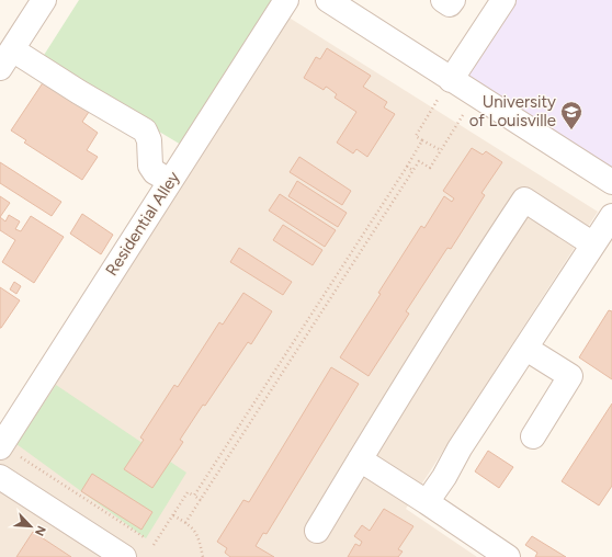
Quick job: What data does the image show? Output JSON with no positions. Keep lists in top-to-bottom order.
{
  "streets": {
    "street": ["Residential Alley"]
  },
  "places": {
    "school or university": ["University of Louisville"]
  },
  "north": "bottom right"
}
